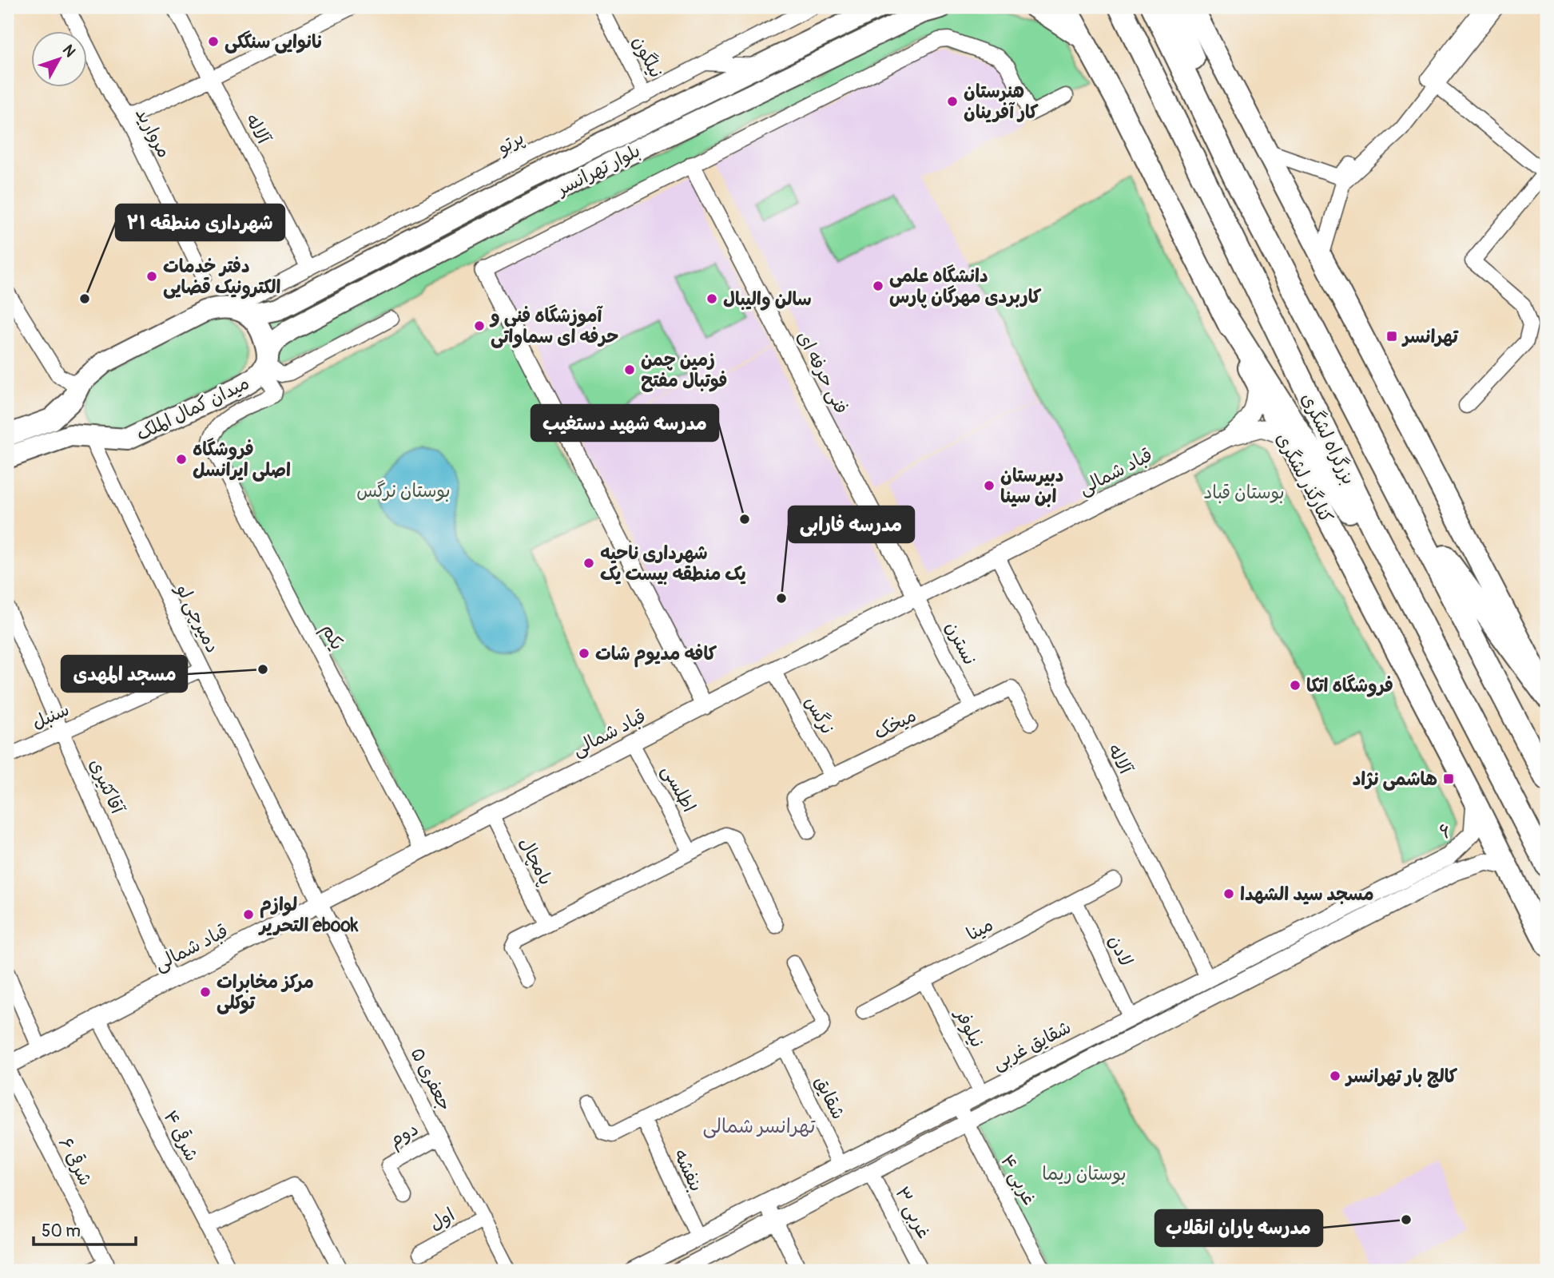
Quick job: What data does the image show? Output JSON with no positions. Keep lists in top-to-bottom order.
{
  "streets": {
    "highway": ["بزرگراه لشگری"],
    "main road": ["بلوار تهرانسر", "میدان کمال الملک", "کنارگذر لشگری"],
    "street": [
      "نیلگون",
      "آلاله",
      "مروارید",
      "پرتو",
      "فنی حرفه ای",
      "قباد شمالی",
      "دمیرچی لو",
      "یکم",
      "نسترن",
      "نرگس",
      "سنبل",
      "میخک",
      "آقاکثیری",
      "اطلسی",
      "۶",
      "پامچال",
      "مینا",
      "لادن",
      "نیلوفر",
      "شقایق غربی",
      "جعفری ۵",
      "شقایق",
      "دوم",
      "۴ شرقی",
      "۶ شرقی",
      "بنفشه",
      "۴ غربی",
      "۳ غربی",
      "اول"
    ]
  },
  "crossings": [
    ["نیلگون", "پرتو"],
    ["آلاله", "پرتو"],
    ["آلاله", "قباد شمالی"],
    ["آلاله", "شقایق غربی"],
    ["پرتو", "بلوار تهرانسر"],
    ["بلوار تهرانسر", "میدان کمال الملک"],
    ["بلوار تهرانسر", "یکم"],
    ["فنی حرفه ای", "قباد شمالی"],
    ["فنی حرفه ای", "نسترن"],
    ["میدان کمال الملک", "دمیرچی لو"],
    ["میدان کمال الملک", "یکم"],
    ["قباد شمالی", "دمیرچی لو"],
    ["قباد شمالی", "یکم"],
    ["قباد شمالی", "نسترن"],
    ["قباد شمالی", "نرگس"],
    ["قباد شمالی", "آقاکثیری"],
    ["قباد شمالی", "اطلسی"],
    ["قباد شمالی", "پامچال"],
    ["قباد شمالی", "جعفری ۵"],
    ["قباد شمالی", "۴ شرقی"],
    ["قباد شمالی", "۶ شرقی"],
    ["کنارگذر لشگری", "۶"],
    ["دمیرچی لو", "سنبل"],
    ["دمیرچی لو", "جعفری ۵"],
    ["نسترن", "میخک"],
    ["نرگس", "میخک"],
    ["سنبل", "آقاکثیری"],
    ["۶", "شقایق غربی"],
    ["مینا", "لادن"],
    ["مینا", "نیلوفر"],
    ["لادن", "شقایق غربی"],
    ["نیلوفر", "شقایق غربی"],
    ["شقایق غربی", "شقایق"],
    ["شقایق غربی", "بنفشه"],
    ["شقایق غربی", "۴ غربی"],
    ["جعفری ۵", "دوم"],
    ["جعفری ۵", "اول"]
  ],
  "districts": ["تهرانسر شمالی"],
  "parks": ["بوستان نرگس", "بوستان قباد", "بوستان ریما"],
  "places": {
    "other": [
      "نانوایی سنگکی",
      "هنرستان کار آفرینان",
      "دفتر خدمات الکترونیک قضایی",
      "دانشگاه علمی کاربردی مهرگان پارس",
      "شهرداری منطقه ۲۱",
      "سالن والیبال",
      "آموزشگاه فنی و حرفه ای سماواتی",
      "زمین چمن فوتبال مفتح",
      "فروشگاه اصلی ایرانسل",
      "دبیرستان ابن سینا",
      "مدرسه شهید دستغیب",
      "شهرداری ناحیه یک منطقه بیست یک",
      "مدرسه فارابی",
      "کافه مدیوم شات",
      "مسجد المهدی",
      "فروشگاه اتکا",
      "مسجد سید الشهدا",
      "لوازم التحریر ebook",
      "مرکز مخابرات توکلی",
      "کالج بار تهرانسر",
      "مدرسه یاران انقلاب"
    ],
    "transit": ["تهرانسر", "هاشمی نژاد"]
  },
  "scale_bar": "50 m",
  "north": "top right"
}
